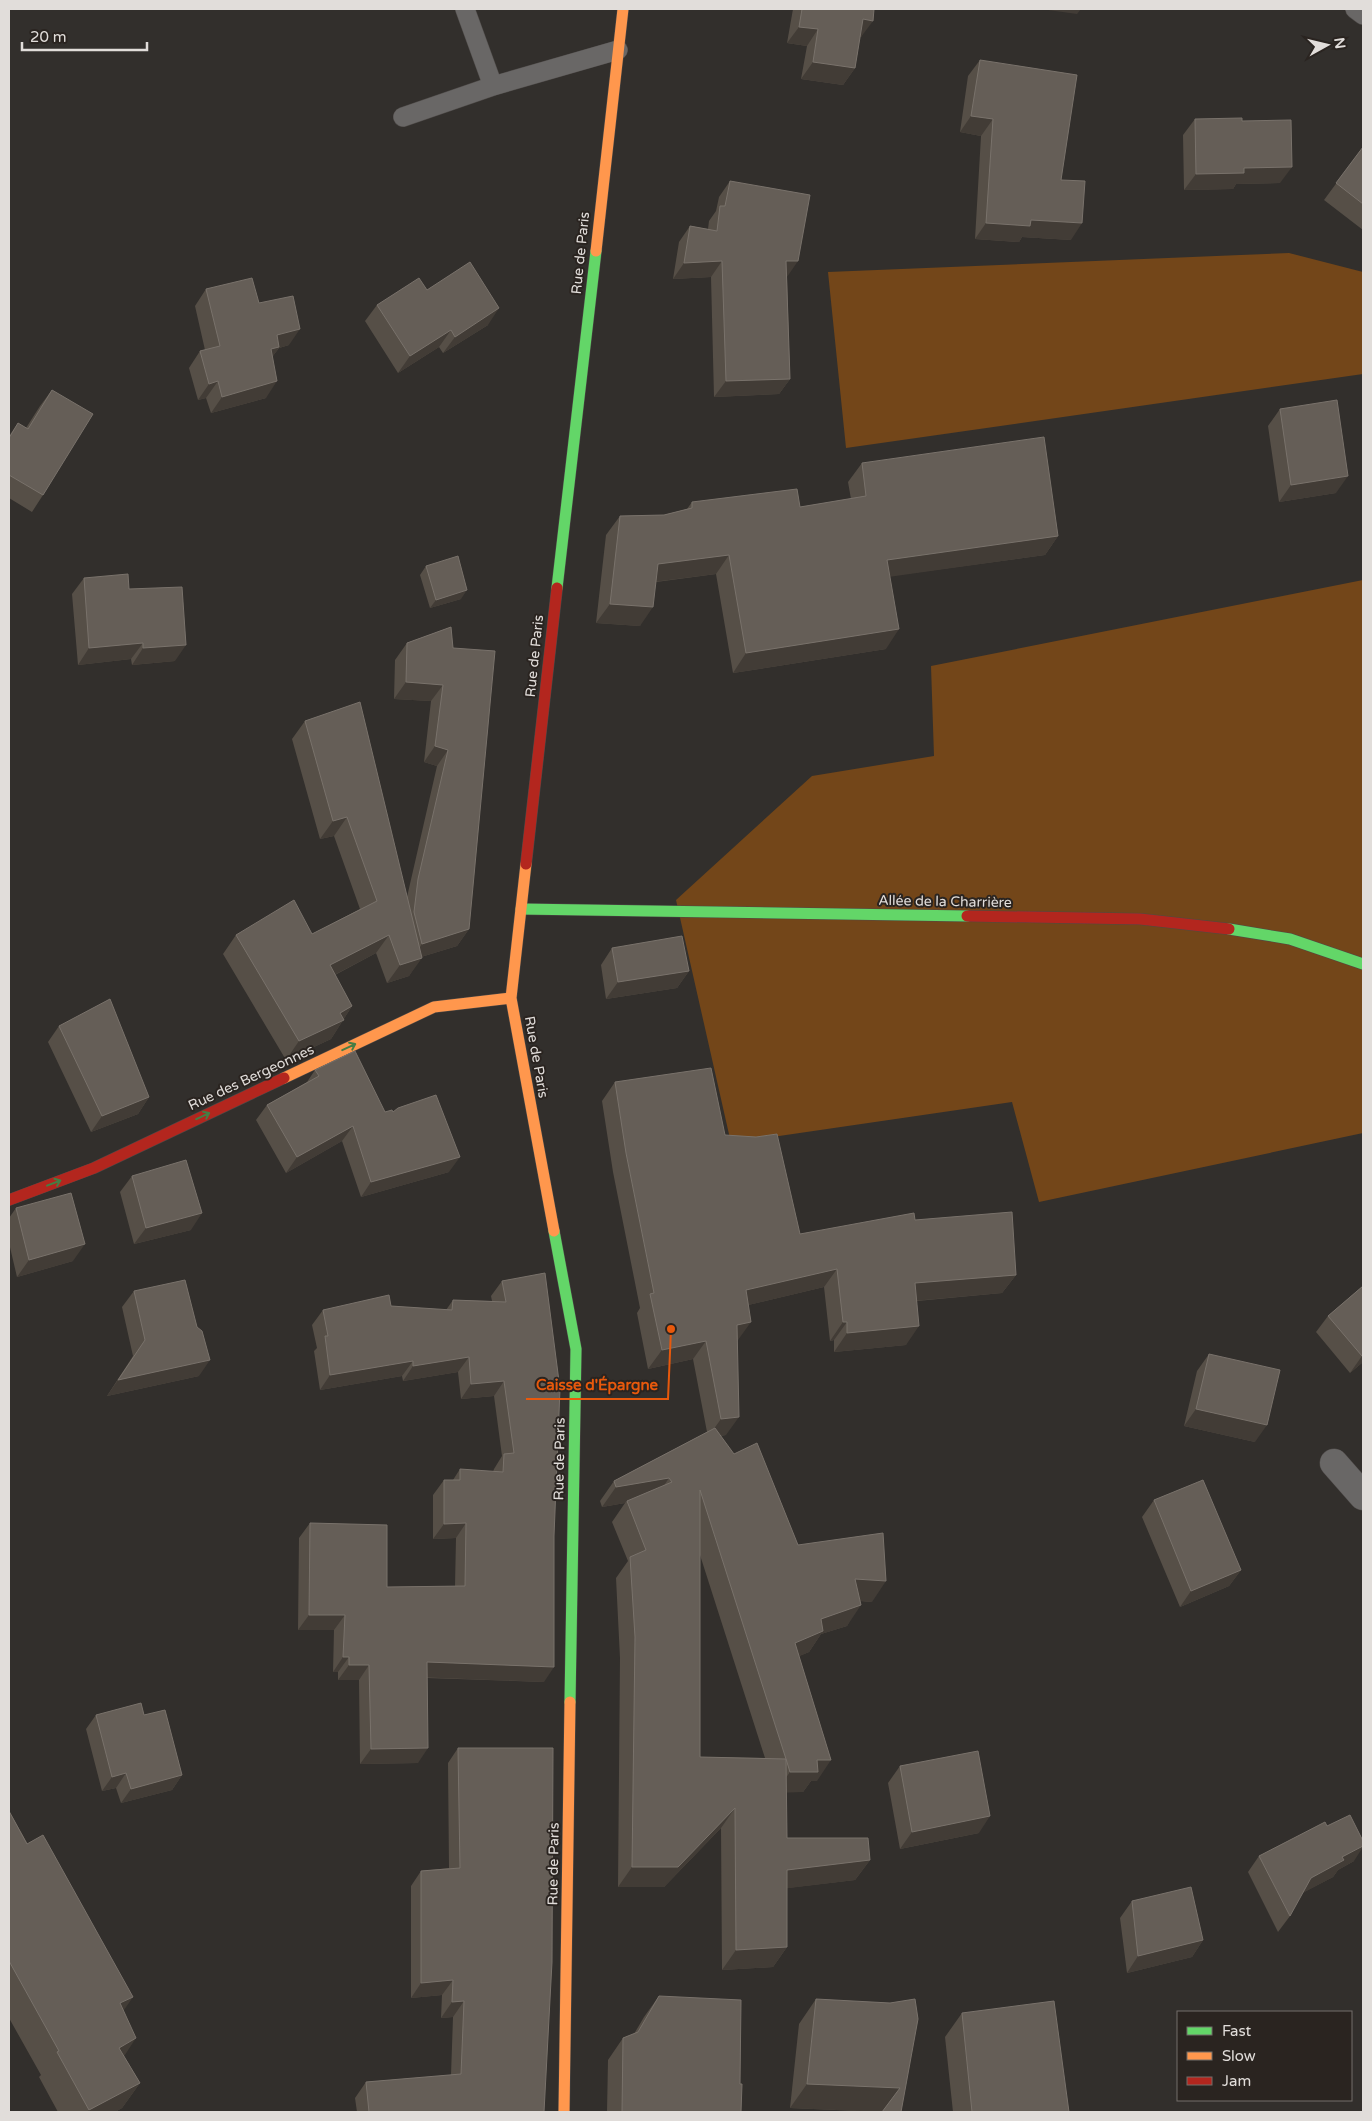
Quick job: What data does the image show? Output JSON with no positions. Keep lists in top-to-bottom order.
{
  "streets": {
    "main road": ["Rue de Paris", "Allée de la Charrière", "Rue des Bergeonnes"]
  },
  "crossings": [
    ["Rue de Paris", "Allée de la Charrière"],
    ["Rue de Paris", "Rue des Bergeonnes"]
  ],
  "one_way": ["Rue des Bergeonnes"],
  "places": ["Caisse d'Épargne"],
  "legend": ["Fast", "Slow", "Jam"],
  "scale_bar": "20 m",
  "north": "right"
}
